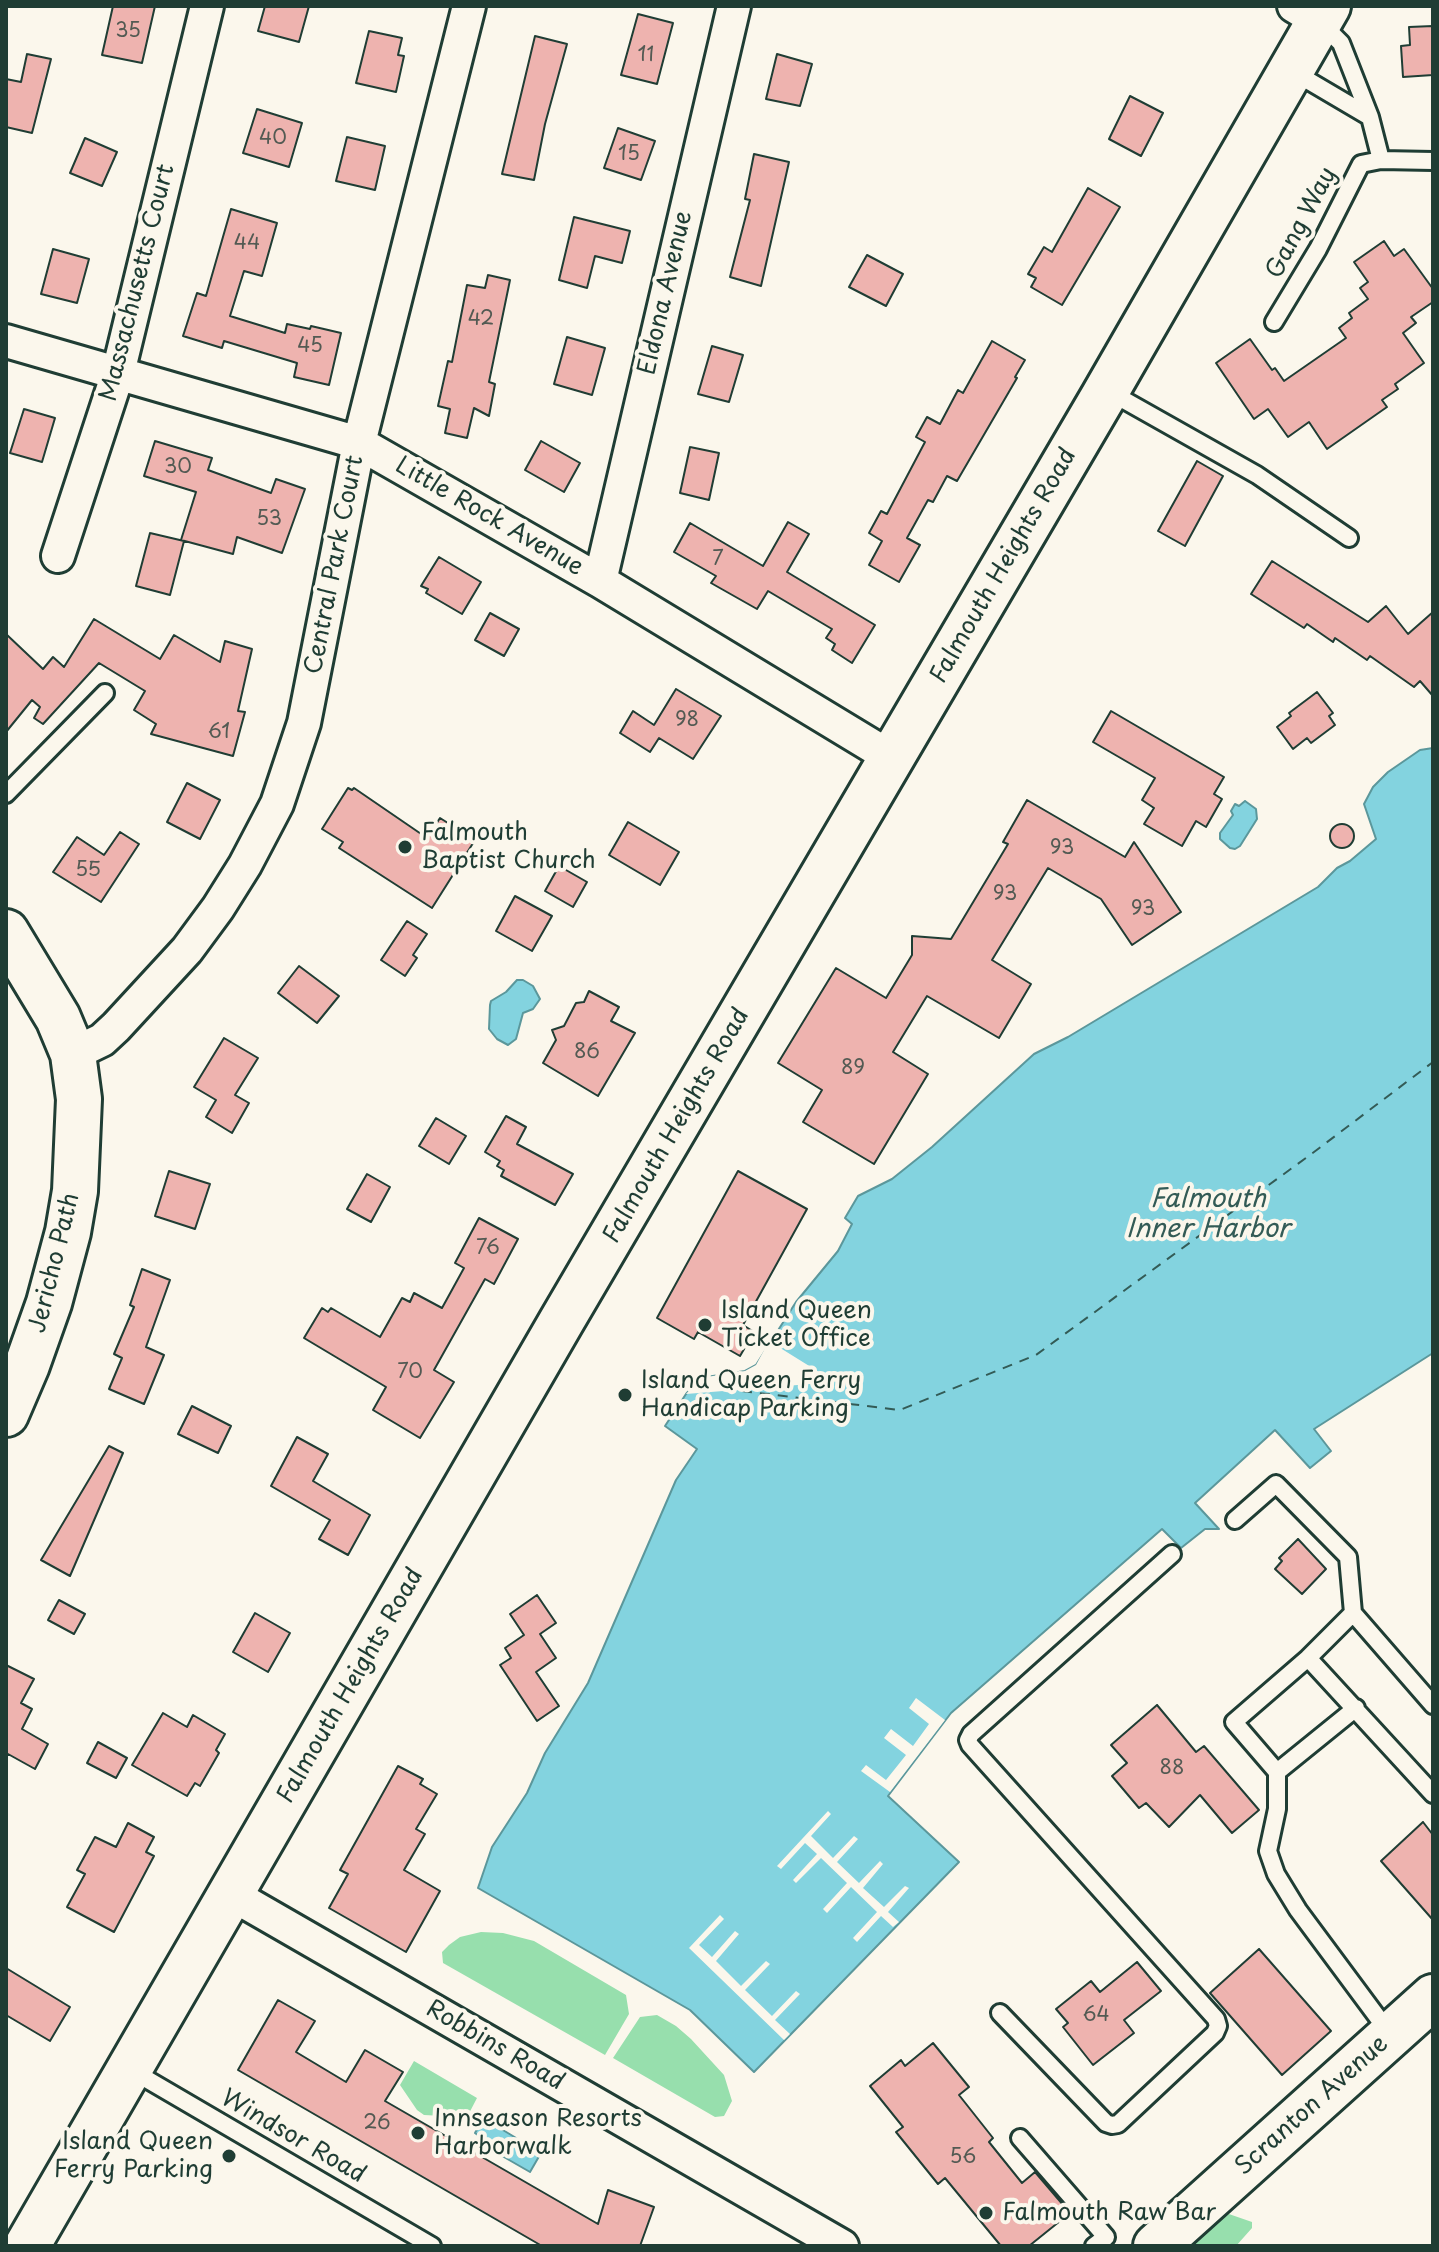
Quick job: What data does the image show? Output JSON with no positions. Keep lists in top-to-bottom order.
{
  "streets": {
    "main road": ["Falmouth Heights Road", "Jericho Path", "Scranton Avenue"],
    "street": [
      "Massachusetts Court",
      "Eldona Avenue",
      "Little Rock Avenue",
      "Central Park Court",
      "Robbins Road"
    ],
    "lane": ["Gang Way", "Windsor Road"]
  },
  "crossings": [
    ["Massachusetts Court", "Little Rock Avenue"],
    ["Eldona Avenue", "Little Rock Avenue"],
    ["Little Rock Avenue", "Central Park Court"],
    ["Little Rock Avenue", "Falmouth Heights Road"],
    ["Central Park Court", "Jericho Path"],
    ["Falmouth Heights Road", "Robbins Road"],
    ["Falmouth Heights Road", "Windsor Road"]
  ],
  "water": ["Falmouth Inner Harbor"],
  "places": [
    "Falmouth Baptist Church",
    "Island Queen Ticket Office",
    "Island Queen Ferry Handicap Parking",
    "Innseason Resorts Harborwalk",
    "Island Queen Ferry Parking",
    "Falmouth Raw Bar"
  ],
  "house_numbers": [
    "35",
    "11",
    "40",
    "15",
    "44",
    "42",
    "45",
    "30",
    "53",
    "7",
    "98",
    "61",
    "93",
    "55",
    "93",
    "93",
    "86",
    "89",
    "76",
    "70",
    "88",
    "64",
    "26",
    "56"
  ]
}
